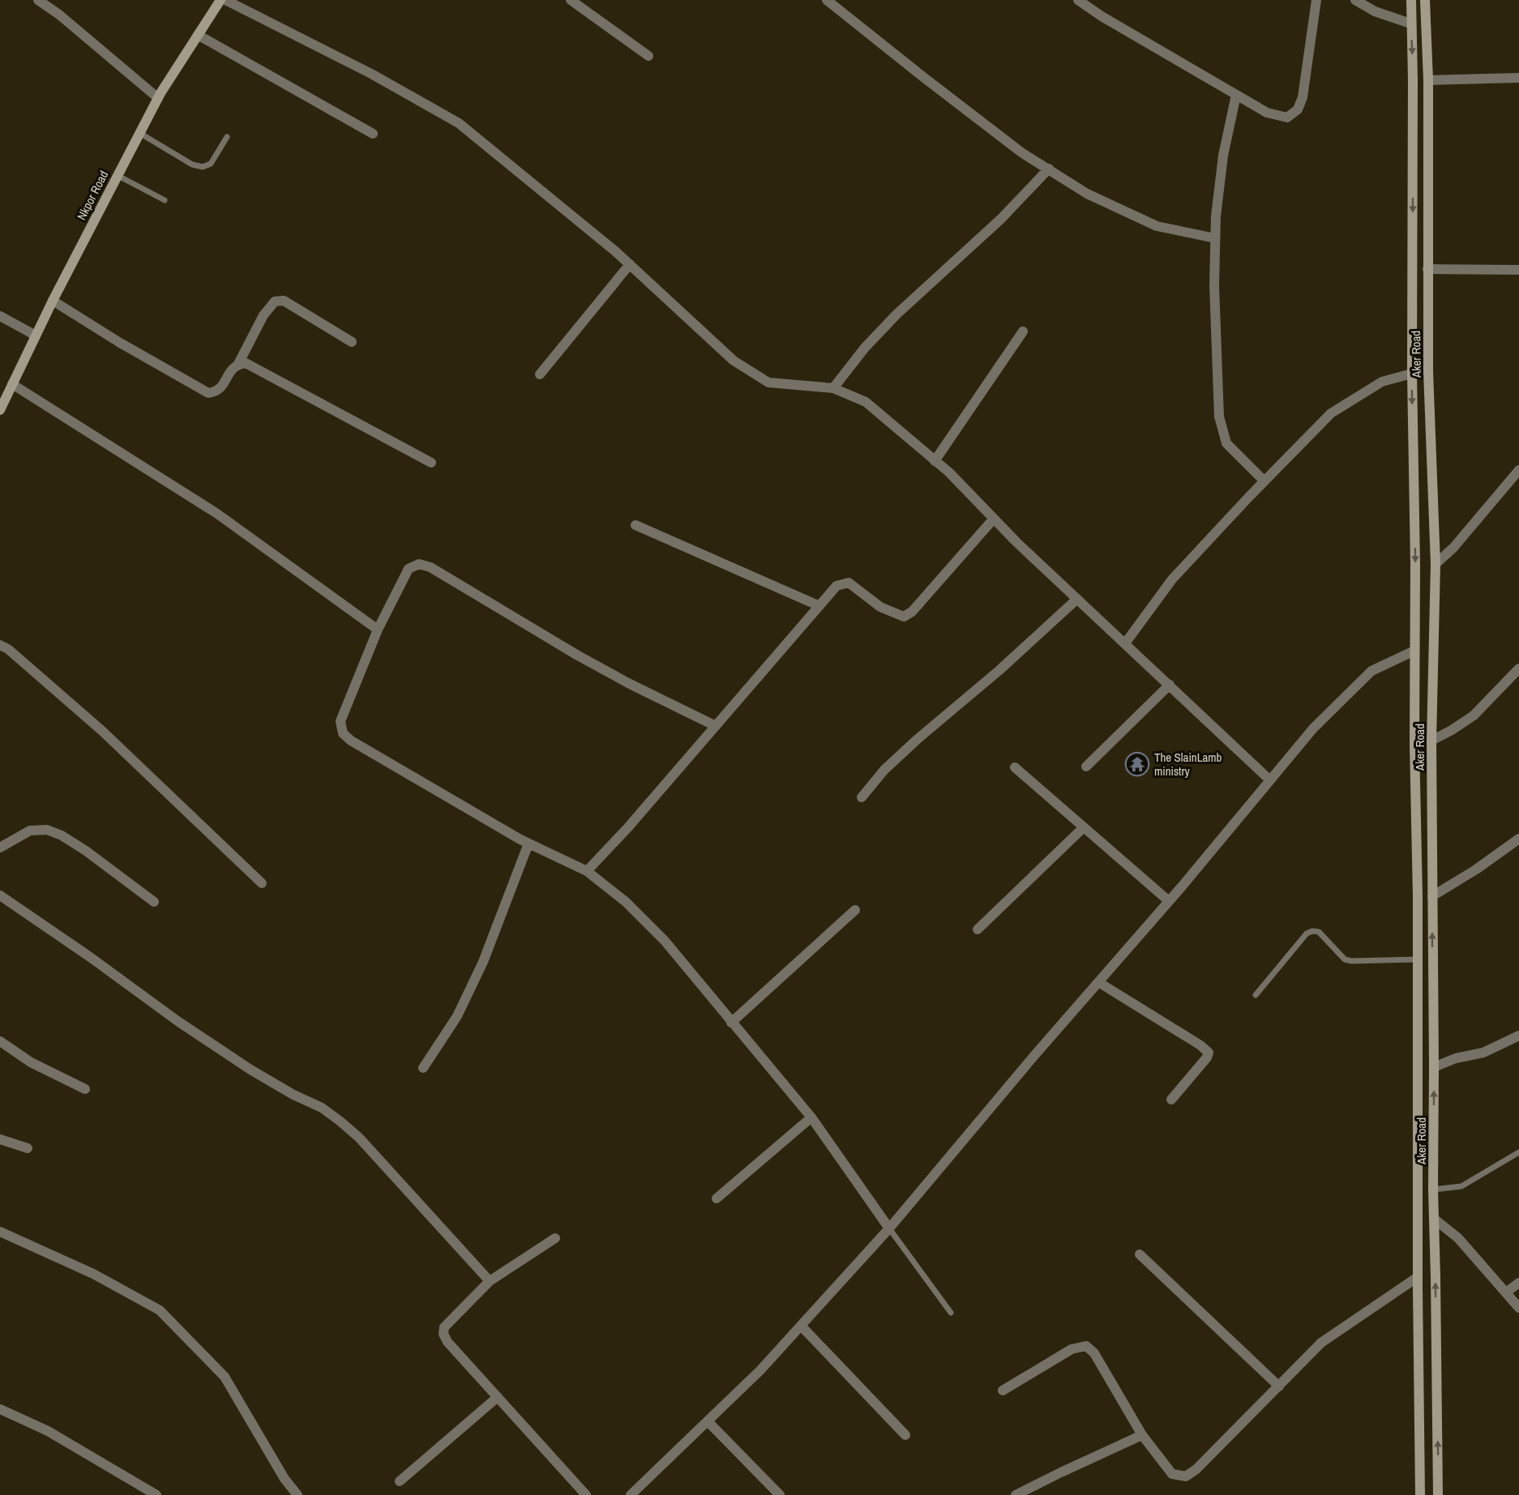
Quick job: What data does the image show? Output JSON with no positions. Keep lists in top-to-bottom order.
{
  "streets": {
    "street": ["Nkpor Road", "Aker Road"]
  },
  "places": {
    "temple": ["The SlainLamb ministry"]
  }
}
